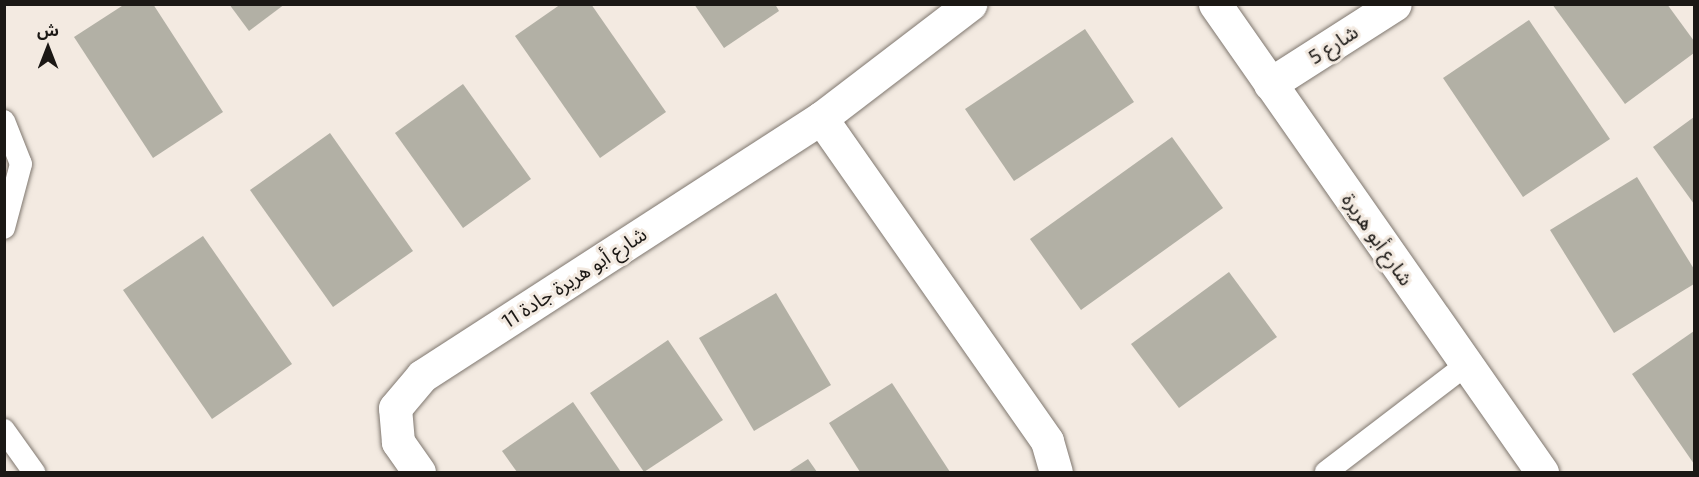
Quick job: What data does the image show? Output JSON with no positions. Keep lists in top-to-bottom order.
{
  "streets": {
    "street": ["شارع 5", "شارع أبو هريرة", "شارع أبو هريرة جادة 11"]
  },
  "crossings": [
    ["شارع 5", "شارع أبو هريرة"]
  ],
  "north": "top"
}
